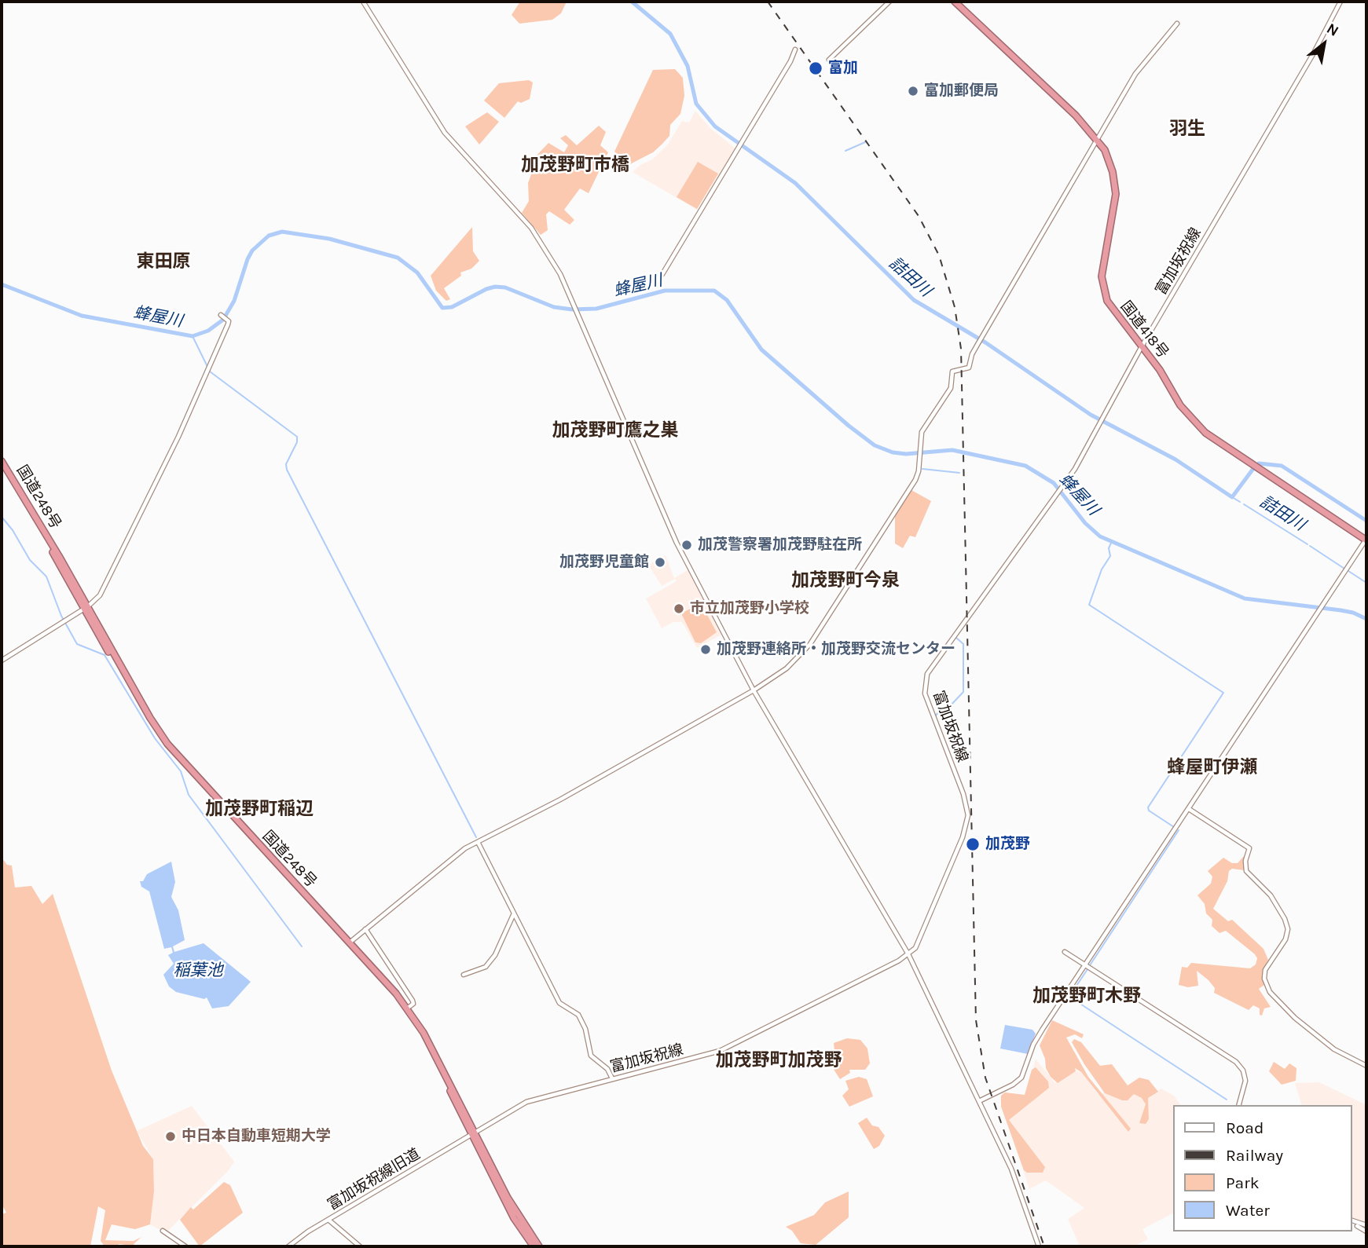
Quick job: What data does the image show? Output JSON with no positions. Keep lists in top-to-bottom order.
{
  "streets": {
    "highway": ["国道418号", "国道248号"],
    "street": ["富加坂祝線", "富加坂祝線旧道"]
  },
  "crossings": [
    ["富加坂祝線", "国道418号"],
    ["富加坂祝線", "国道248号"],
    ["富加坂祝線", "富加坂祝線旧道"],
    ["国道248号", "富加坂祝線旧道"]
  ],
  "districts": [
    "羽生",
    "加茂野町市橋",
    "東田原",
    "加茂野町鷹之巣",
    "加茂野町今泉",
    "蜂屋町伊瀬",
    "加茂野町稲辺",
    "加茂野町木野",
    "加茂野町加茂野"
  ],
  "water": ["詰田川", "蜂屋川", "稲葉池"],
  "places": [
    "富加",
    "富加郵便局",
    "加茂警察署加茂野駐在所",
    "加茂野児童館",
    "市立加茂野小学校",
    "加茂野連絡所・加茂野交流センター",
    "加茂野",
    "中日本自動車短期大学"
  ],
  "legend": [
    "Road",
    "Railway",
    "Park",
    "Water"
  ],
  "north": "top right"
}
